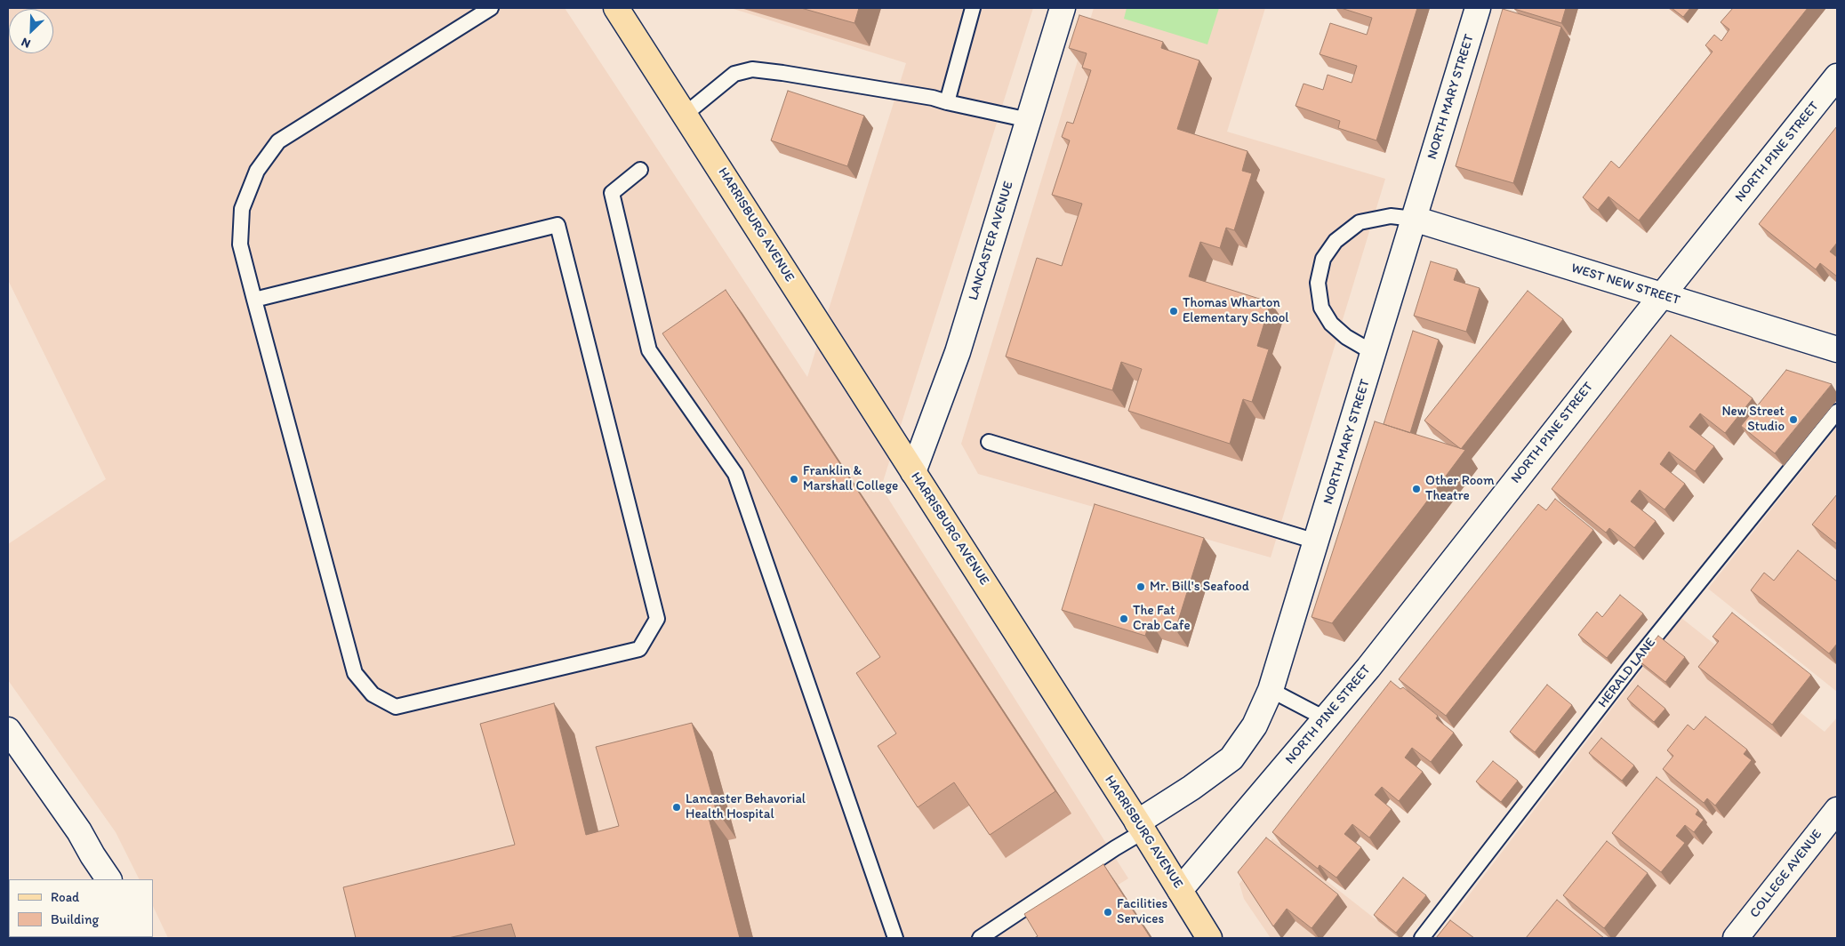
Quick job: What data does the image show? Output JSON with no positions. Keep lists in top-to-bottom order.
{
  "streets": {
    "main road": ["HARRISBURG AVENUE"],
    "street": [
      "NORTH MARY STREET",
      "NORTH PINE STREET",
      "LANCASTER AVENUE",
      "WEST NEW STREET",
      "COLLEGE AVENUE"
    ],
    "lane": ["HERALD LANE"]
  },
  "crossings": [
    ["NORTH MARY STREET", "HARRISBURG AVENUE"],
    ["NORTH MARY STREET", "WEST NEW STREET"],
    ["NORTH PINE STREET", "HARRISBURG AVENUE"],
    ["NORTH PINE STREET", "WEST NEW STREET"],
    ["HARRISBURG AVENUE", "LANCASTER AVENUE"]
  ],
  "places": [
    "Thomas Wharton Elementary School",
    "New Street Studio",
    "Franklin & Marshall College",
    "Other Room Theatre",
    "Mr. Bill's Seafood",
    "The Fat Crab Cafe",
    "Lancaster Behavorial Health Hospital",
    "Facilities Services"
  ],
  "legend": ["Road", "Building"],
  "north": "bottom left"
}
